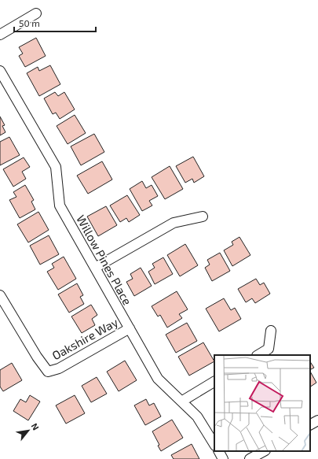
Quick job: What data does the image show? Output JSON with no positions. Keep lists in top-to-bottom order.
{
  "streets": {
    "street": ["Willow Pines Place", "Oakshire Way"]
  },
  "crossings": [
    ["Willow Pines Place", "Oakshire Way"]
  ],
  "scale_bar": "50 m",
  "north": "top right"
}
